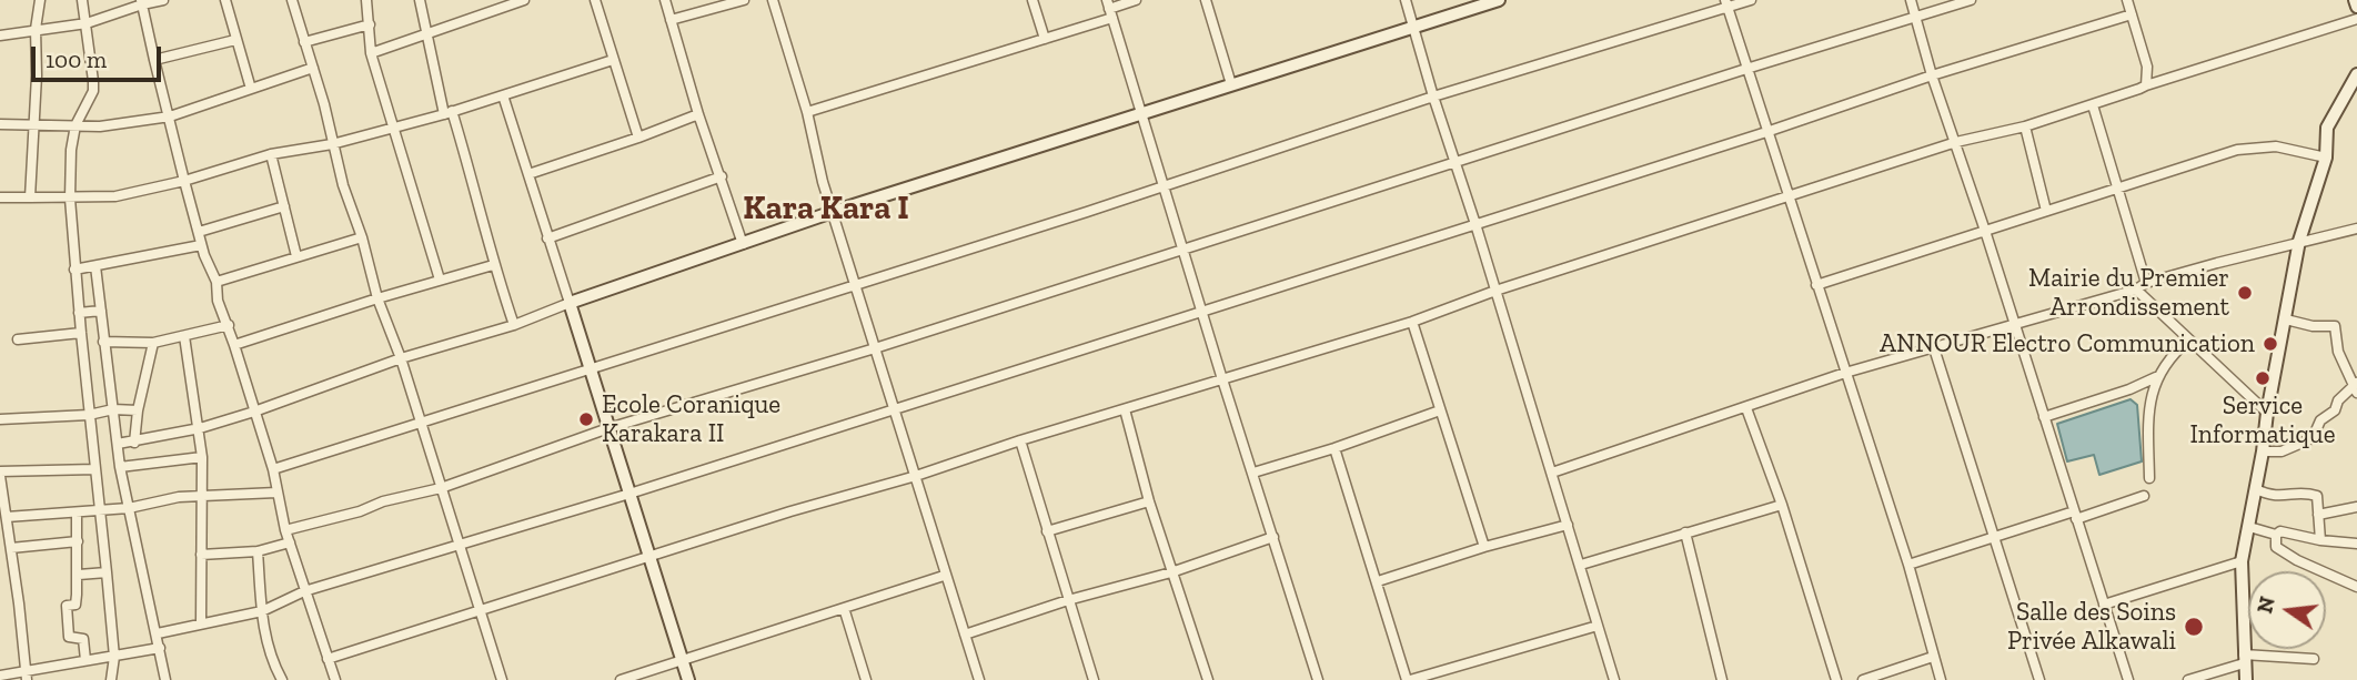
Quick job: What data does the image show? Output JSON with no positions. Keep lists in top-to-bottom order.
{
  "districts": ["Kara Kara I"],
  "places": [
    "Mairie du Premier Arrondissement",
    "ANNOUR Electro Communication",
    "Service Informatique",
    "Ecole Coranique Karakara II",
    "Salle des Soins Privée Alkawali"
  ],
  "scale_bar": "100 m",
  "north": "left"
}
